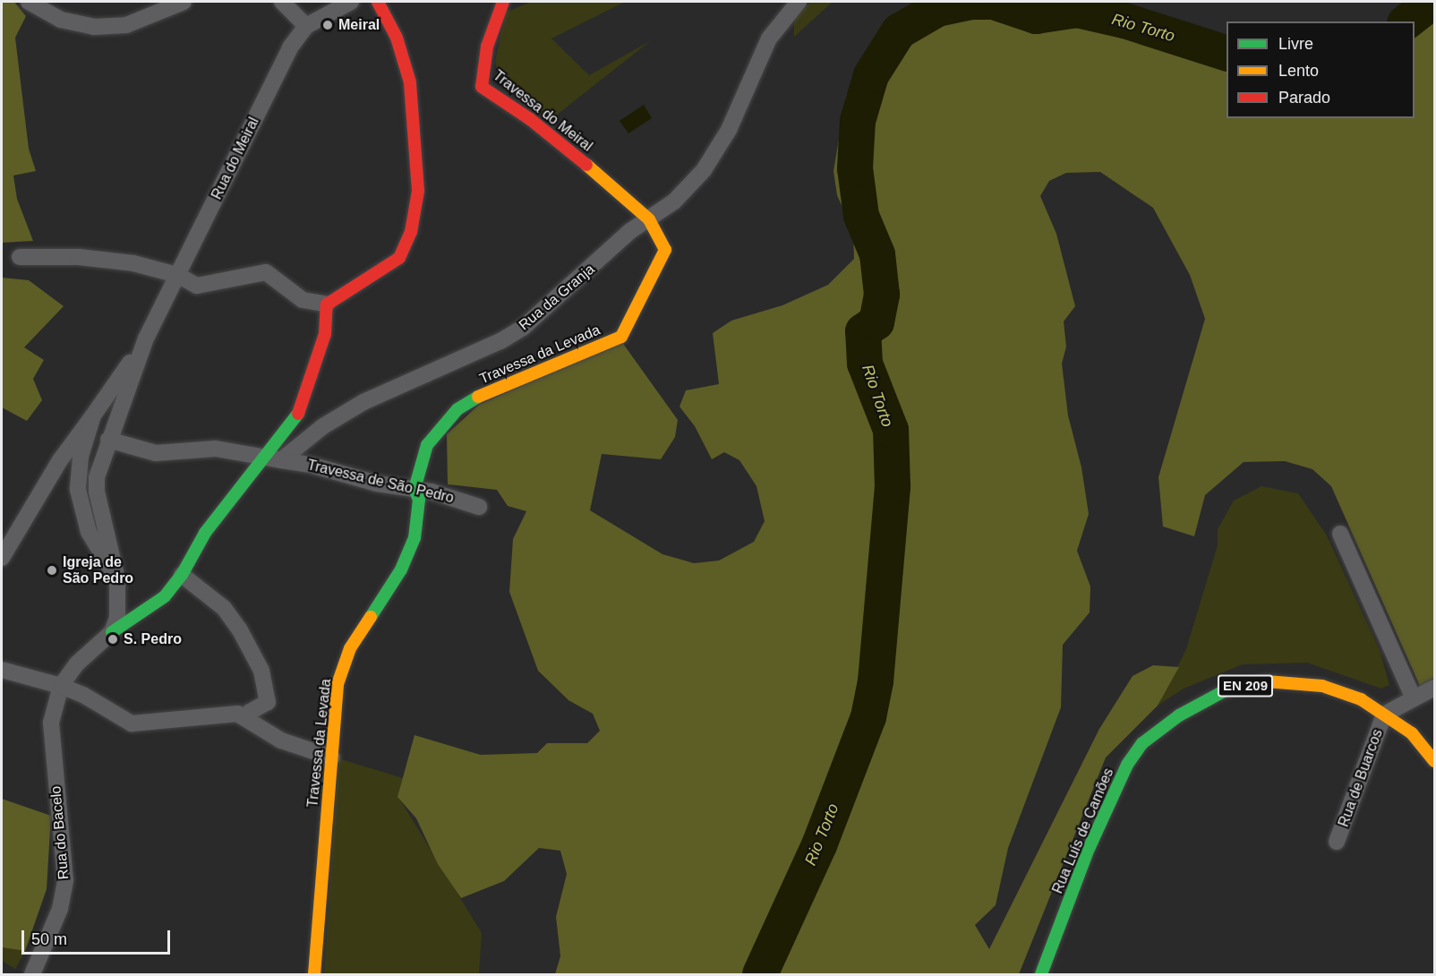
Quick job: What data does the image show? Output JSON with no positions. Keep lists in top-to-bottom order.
{
  "streets": {
    "street": [
      "Travessa do Meiral",
      "Rua do Meiral",
      "Rua da Granja",
      "Travessa da Levada",
      "Travessa de São Pedro",
      "EN 209",
      "Rua de Buarcos",
      "Rua Luís de Camões",
      "Rua do Bacelo"
    ]
  },
  "crossings": [
    ["Travessa do Meiral", "Rua da Granja"],
    ["Travessa do Meiral", "Travessa da Levada"],
    ["Rua da Granja", "Travessa da Levada"],
    ["Rua da Granja", "Travessa de São Pedro"],
    ["Travessa da Levada", "Travessa de São Pedro"],
    ["Rua de Buarcos", "Rua Luís de Camões"]
  ],
  "water": ["Rio Torto"],
  "places": ["Meiral", "Igreja de São Pedro", "S. Pedro"],
  "legend": ["Livre", "Lento", "Parado"],
  "scale_bar": "50 m"
}
